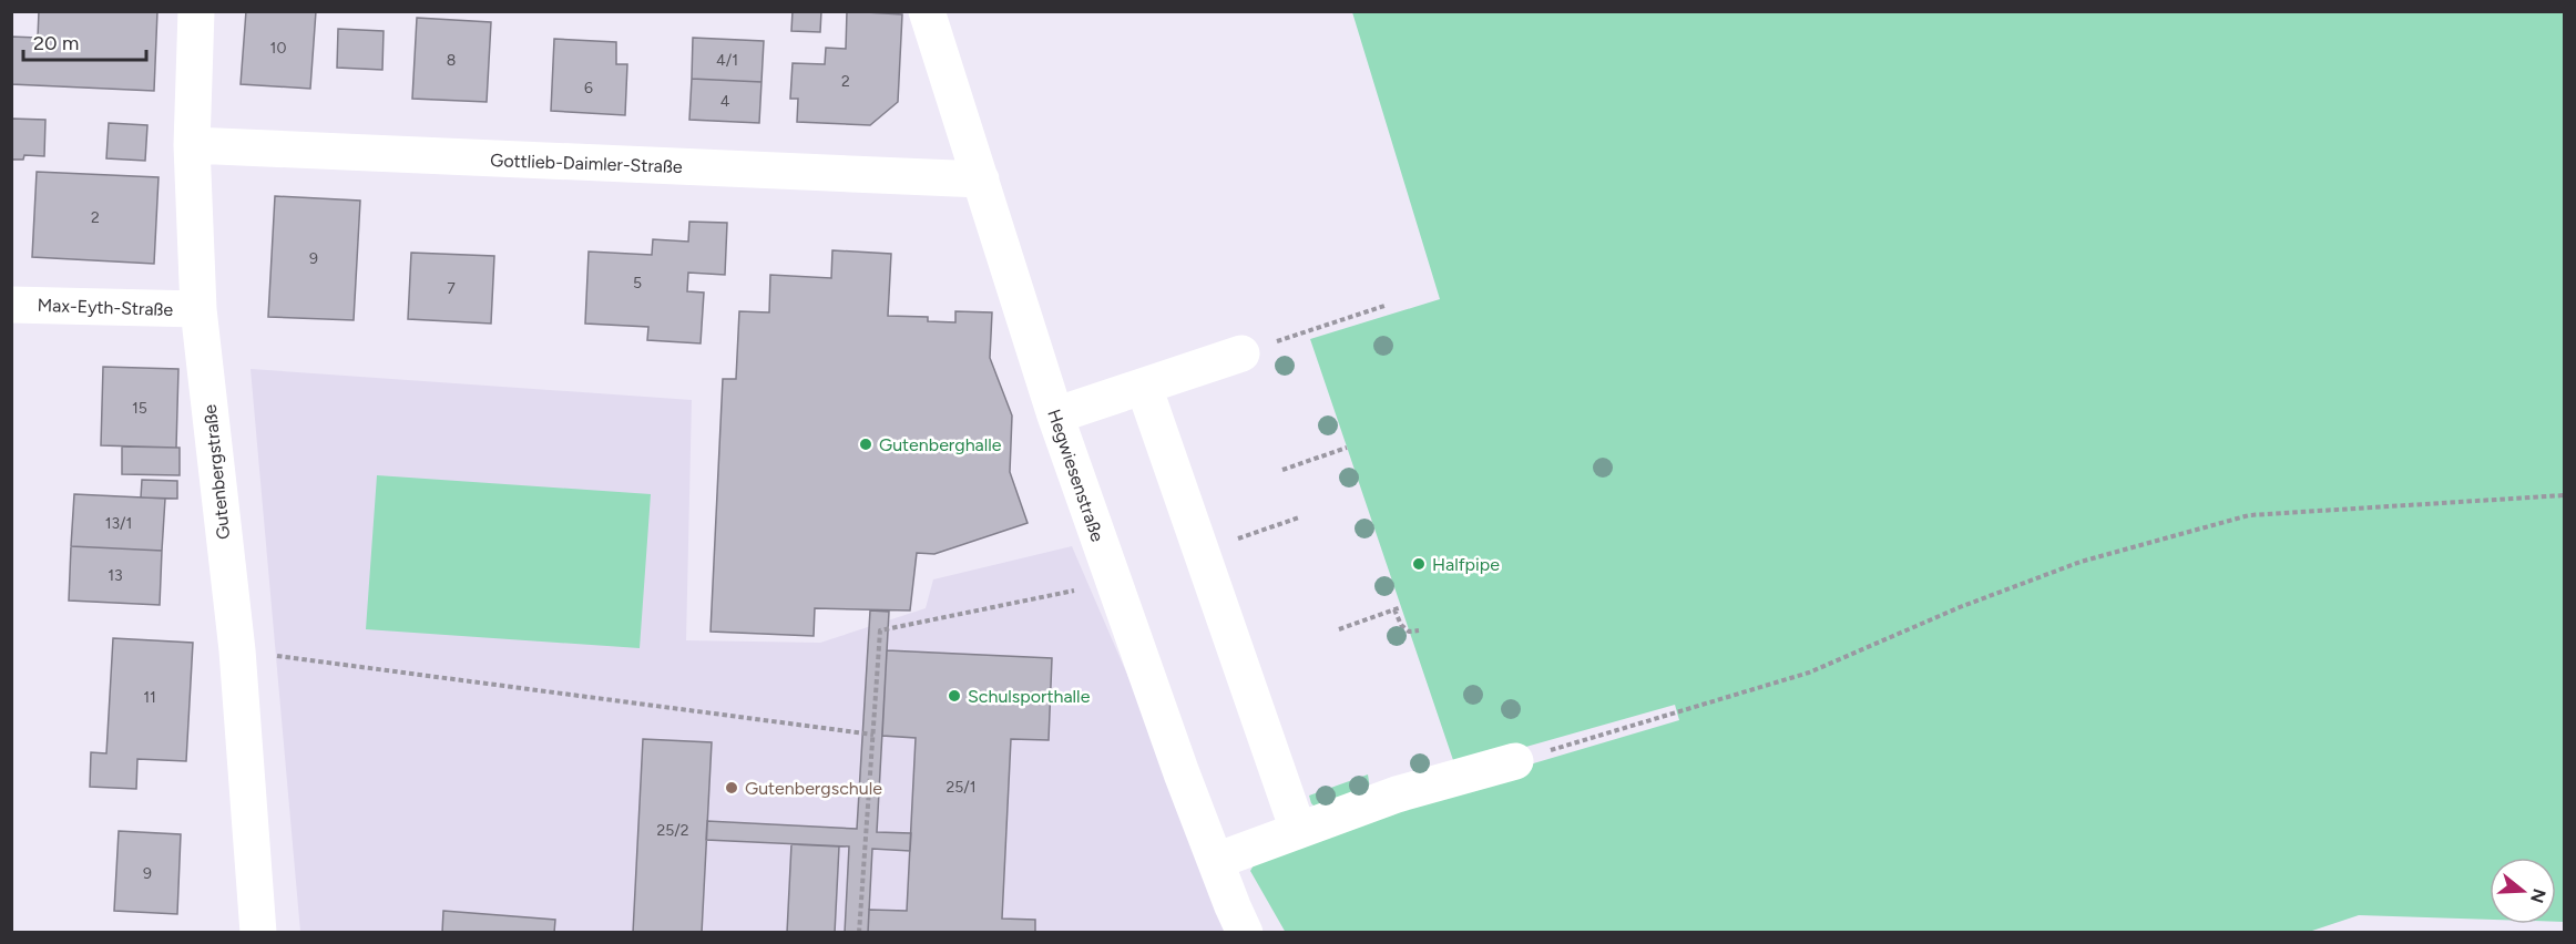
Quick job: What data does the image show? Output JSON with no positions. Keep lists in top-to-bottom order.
{
  "streets": {
    "street": [
      "Gottlieb-Daimler-Straße",
      "Max-Eyth-Straße",
      "Gutenbergstraße",
      "Hegwiesenstraße"
    ]
  },
  "crossings": [
    ["Gottlieb-Daimler-Straße", "Gutenbergstraße"],
    ["Gottlieb-Daimler-Straße", "Hegwiesenstraße"],
    ["Max-Eyth-Straße", "Gutenbergstraße"]
  ],
  "places": [
    "Gutenberghalle",
    "Halfpipe",
    "Schulsporthalle",
    "Gutenbergschule"
  ],
  "house_numbers": [
    "10",
    "8",
    "4/1",
    "2",
    "6",
    "4",
    "2",
    "9",
    "5",
    "7",
    "15",
    "13/1",
    "13",
    "11",
    "25/1",
    "25/2",
    "9"
  ],
  "scale_bar": "20 m",
  "north": "right"
}
